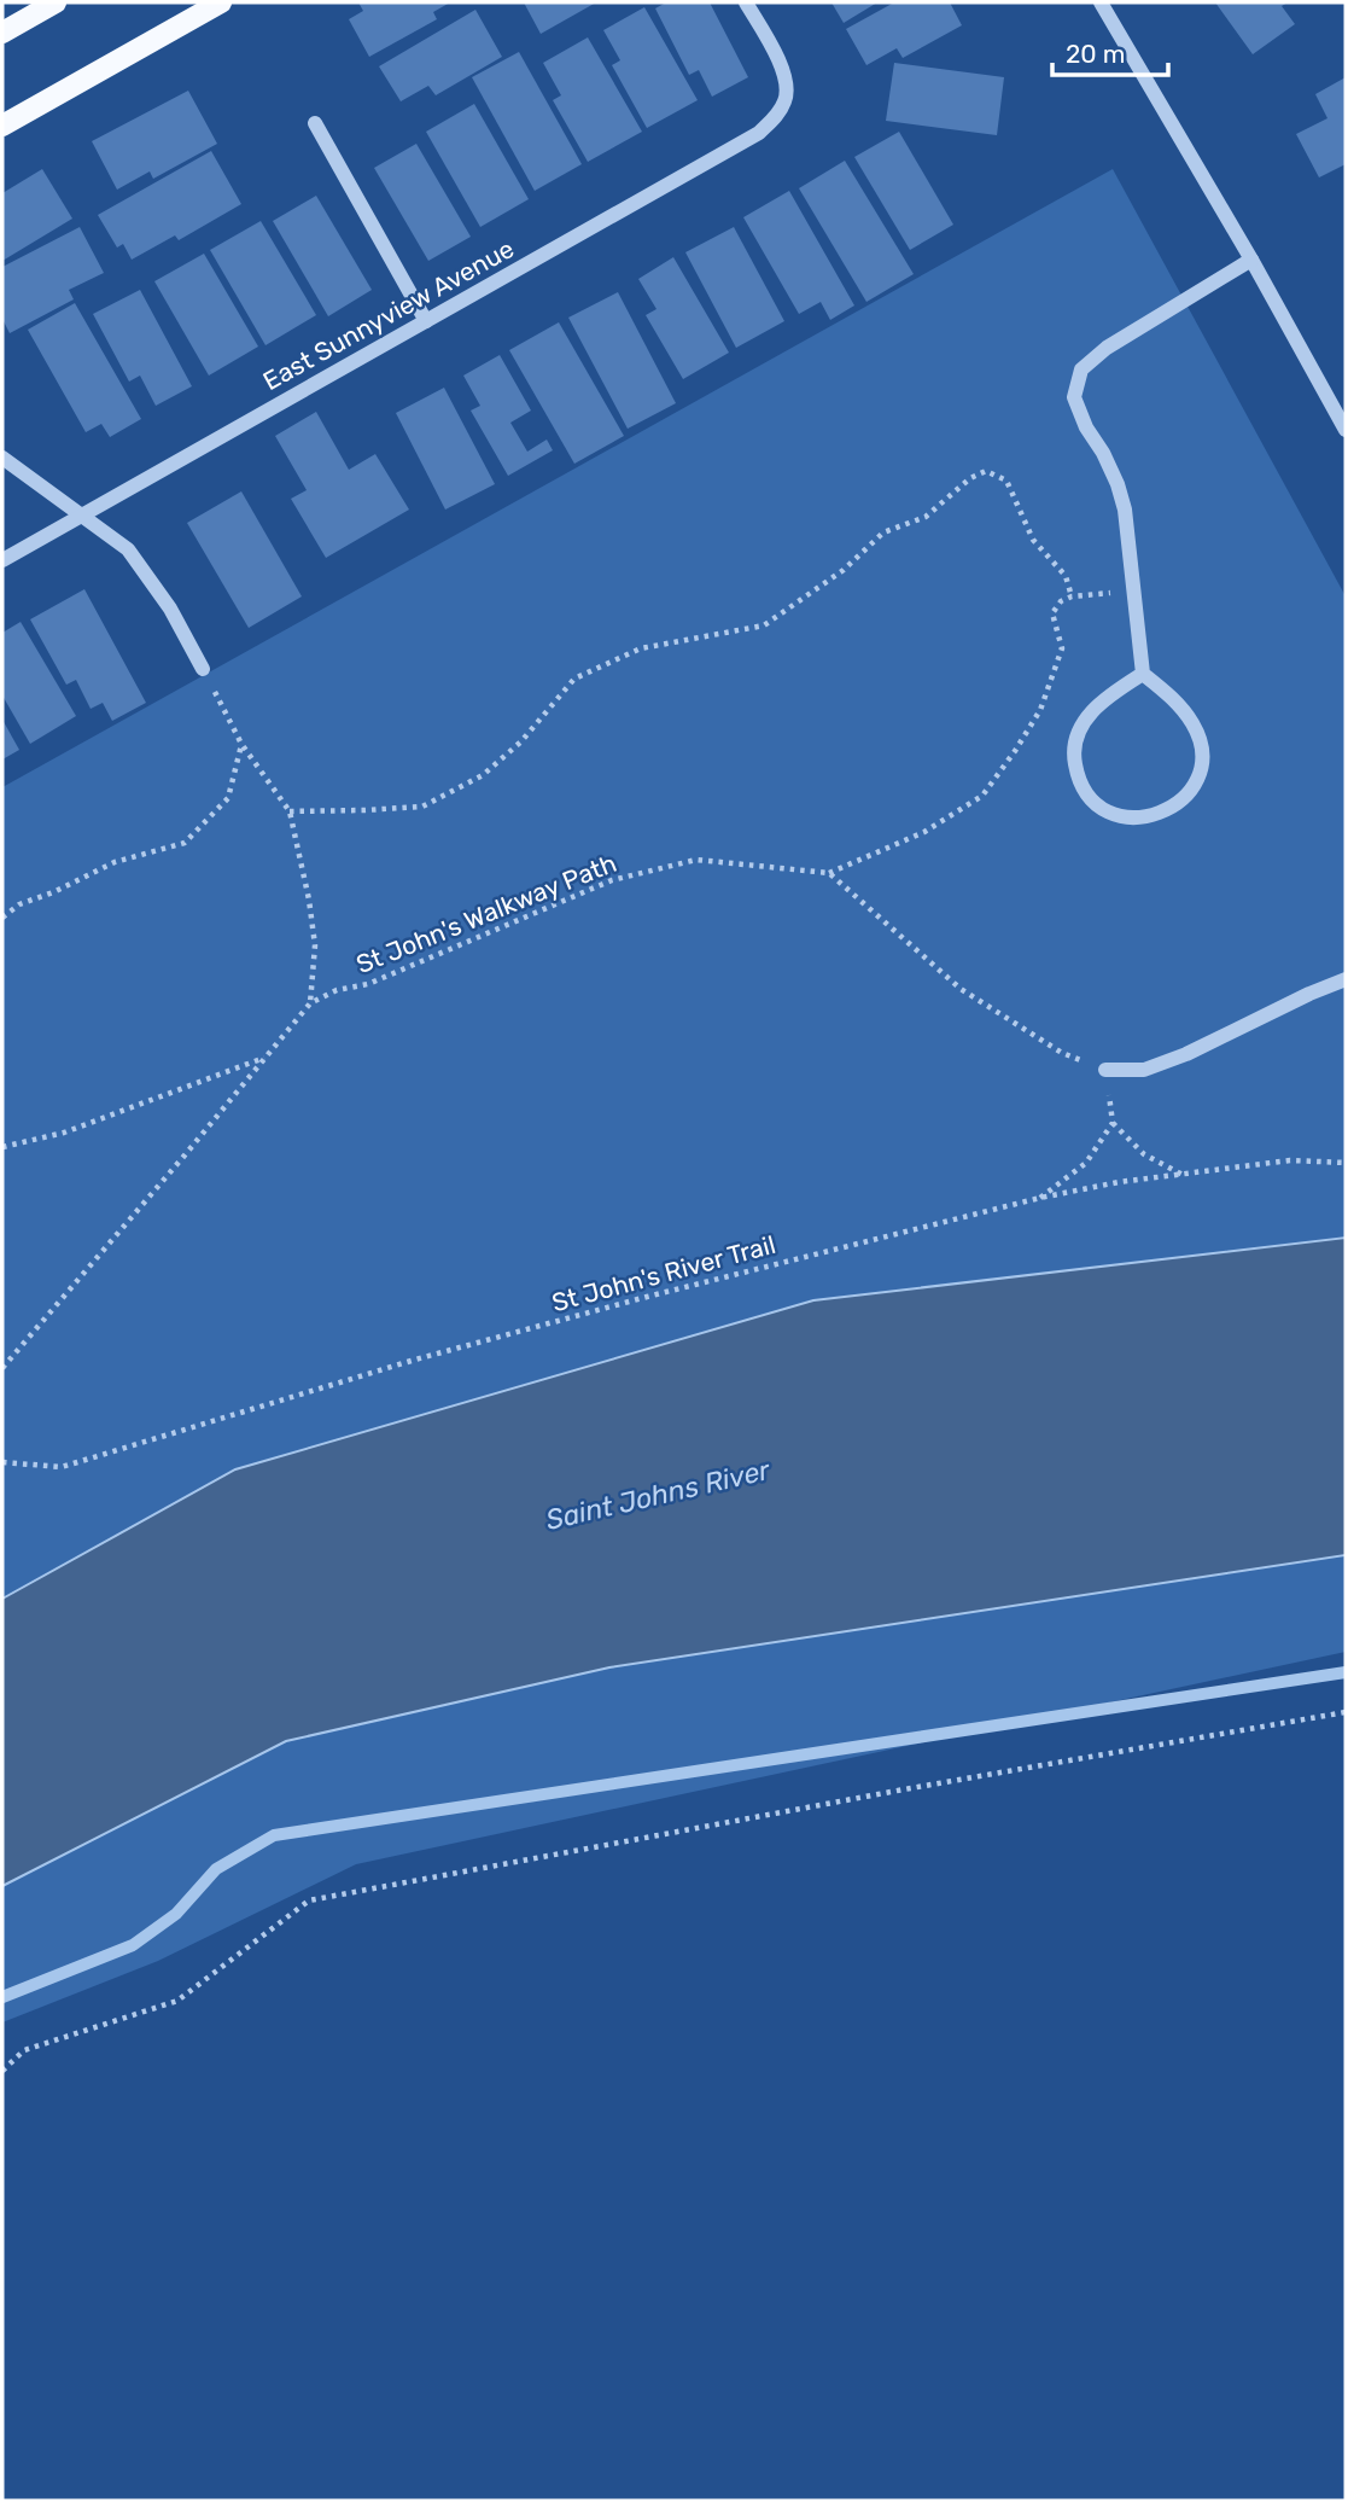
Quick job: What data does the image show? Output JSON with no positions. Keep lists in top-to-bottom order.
{
  "streets": {
    "street": ["East Sunnyview Avenue"],
    "path": ["St John's Walkway Path", "St John's River Trail"]
  },
  "water": ["Saint Johns River"],
  "scale_bar": "20 m"
}
